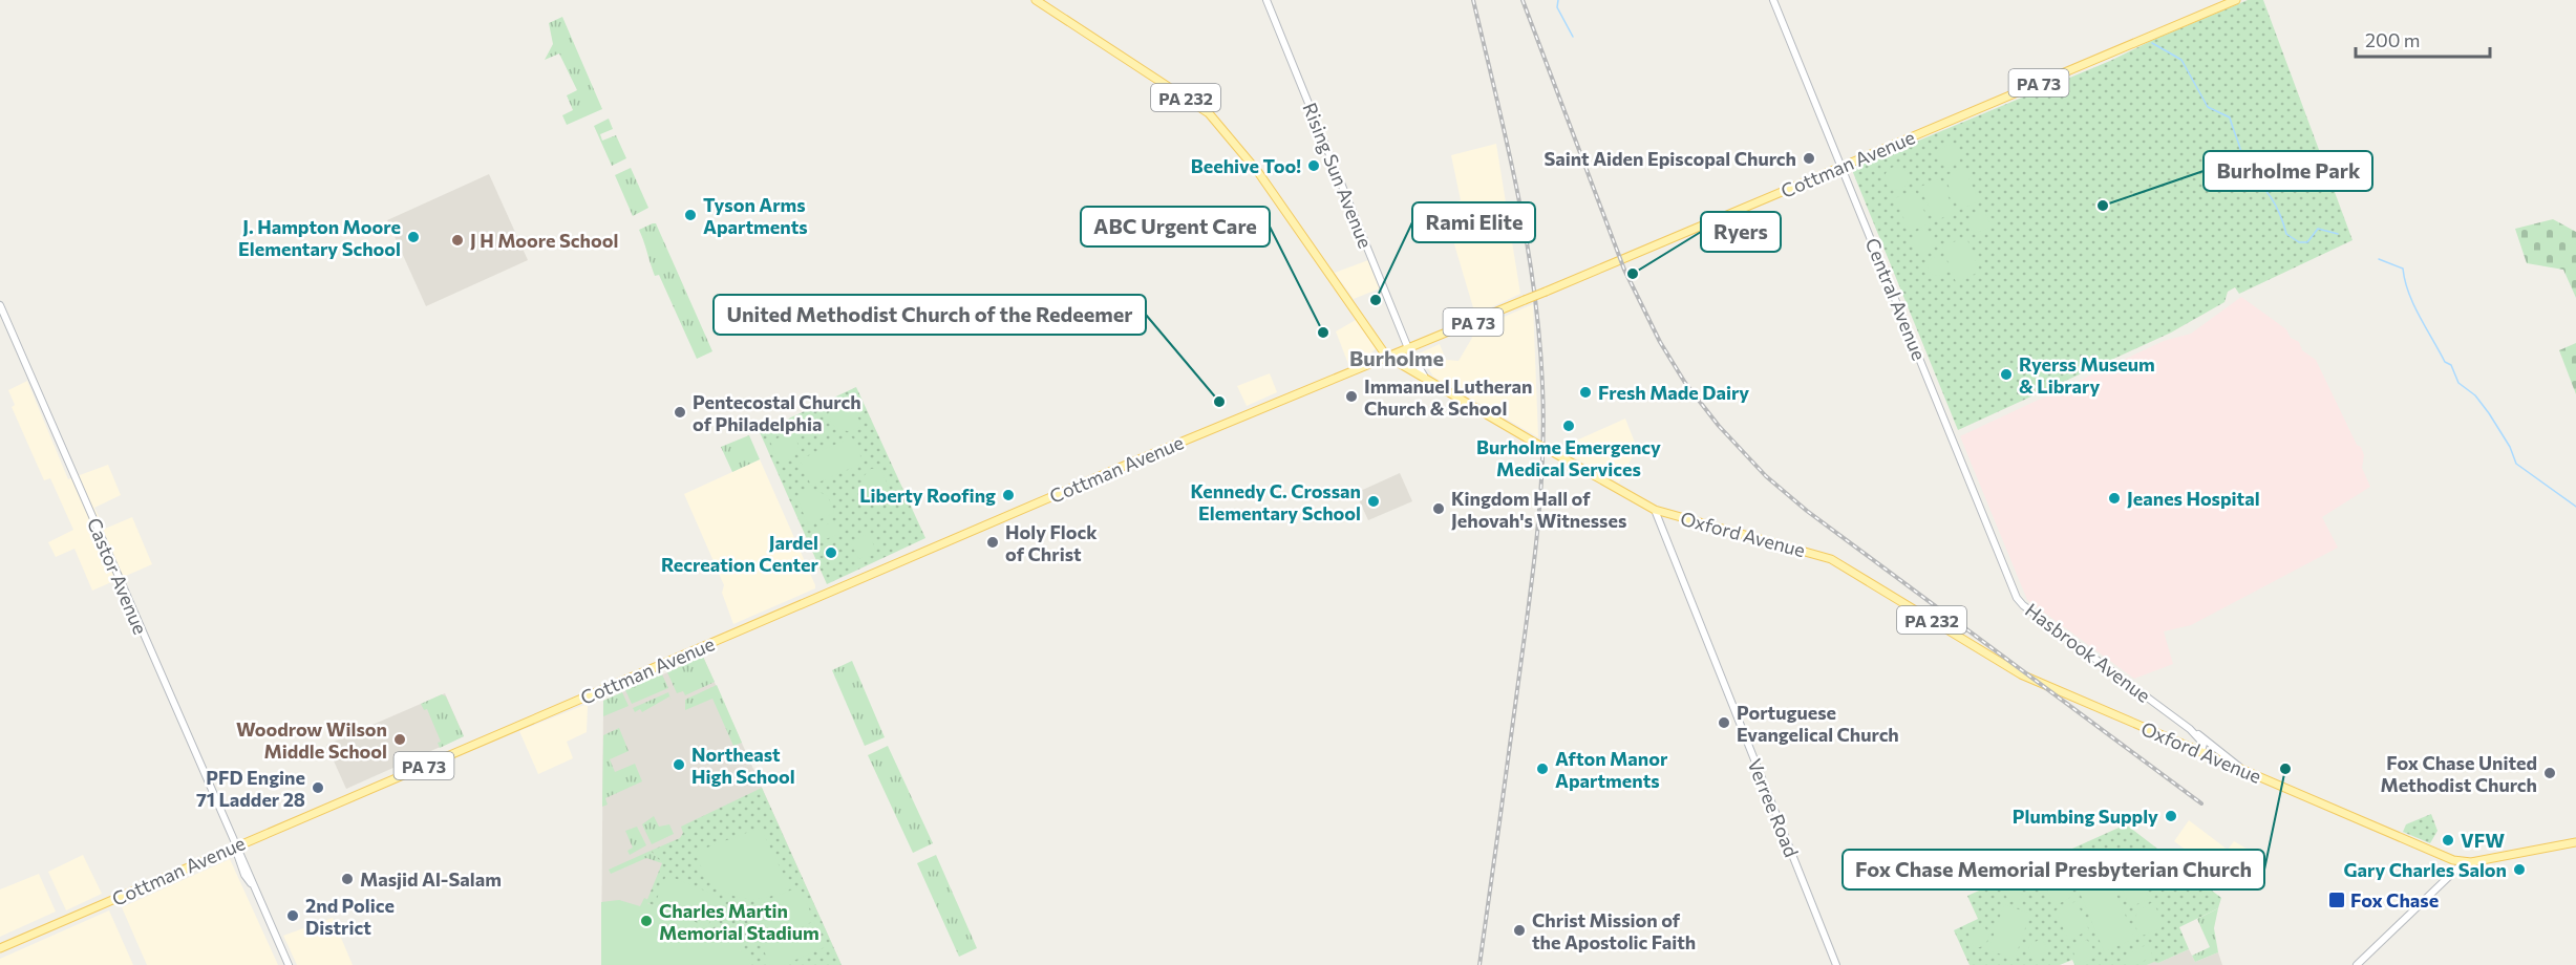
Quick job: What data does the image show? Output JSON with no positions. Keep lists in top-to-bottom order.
{
  "streets": {
    "main road": [
      "PA 73",
      "PA 232",
      "Cottman Avenue",
      "Rising Sun Avenue",
      "Central Avenue",
      "Oxford Avenue",
      "Castor Avenue",
      "Hasbrook Avenue",
      "Verree Road"
    ]
  },
  "crossings": [
    ["Cottman Avenue", "Rising Sun Avenue"],
    ["Cottman Avenue", "Central Avenue"],
    ["Cottman Avenue", "Oxford Avenue"],
    ["Cottman Avenue", "Castor Avenue"],
    ["Rising Sun Avenue", "Oxford Avenue"],
    ["Central Avenue", "Hasbrook Avenue"],
    ["Oxford Avenue", "Hasbrook Avenue"],
    ["Oxford Avenue", "Verree Road"]
  ],
  "districts": ["Burholme"],
  "places": {
    "other": [
      "Saint Aiden Episcopal Church",
      "Beehive Too!",
      "Burholme Park",
      "Tyson Arms Apartments",
      "J. Hampton Moore Elementary School",
      "J H Moore School",
      "Ryers",
      "Rami Elite",
      "ABC Urgent Care",
      "Ryerss Museum & Library",
      "Fresh Made Dairy",
      "Immanuel Lutheran Church & School",
      "United Methodist Church of the Redeemer",
      "Pentecostal Church of Philadelphia",
      "Burholme Emergency Medical Services",
      "Liberty Roofing",
      "Jeanes Hospital",
      "Kennedy C. Crossan Elementary School",
      "Kingdom Hall of Jehovah's Witnesses",
      "Holy Flock of Christ",
      "Jardel Recreation Center",
      "Portuguese Evangelical Church",
      "Woodrow Wilson Middle School",
      "Northeast High School",
      "Afton Manor Apartments",
      "Fox Chase Memorial Presbyterian Church",
      "Fox Chase United Methodist Church",
      "PFD Engine 71 Ladder 28",
      "Plumbing Supply",
      "VFW",
      "Gary Charles Salon",
      "Masjid Al-Salam",
      "2nd Police District",
      "Charles Martin Memorial Stadium",
      "Christ Mission of the Apostolic Faith"
    ],
    "transit": ["Fox Chase"]
  },
  "scale_bar": "200 m"
}
